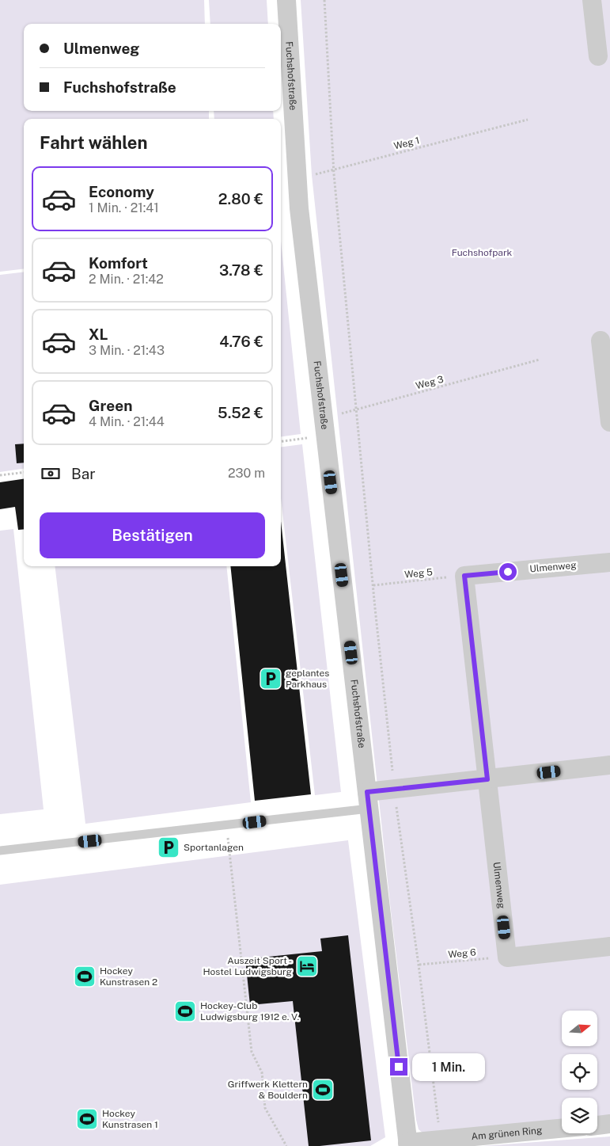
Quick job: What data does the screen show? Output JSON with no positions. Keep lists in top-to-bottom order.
{
  "streets": {
    "street": ["Fuchshofstraße", "Ulmenweg", "Am grünen Ring"],
    "path": [
      "Weg 1",
      "Weg 3",
      "Weg 5",
      "Weg 6"
    ]
  },
  "crossings": [
    ["Fuchshofstraße", "Weg 1"],
    ["Fuchshofstraße", "Weg 3"],
    ["Fuchshofstraße", "Am grünen Ring"],
    ["Ulmenweg", "Weg 5"],
    ["Ulmenweg", "Weg 6"]
  ],
  "parks": ["Fuchshofpark"],
  "places": {
    "parking": ["geplantes Parkhaus", "Sportanlagen"],
    "hotel": ["Auszeit Sport - Hostel Ludwigsburg"],
    "sports": [
      "Hockey Kunstrasen 2",
      "Hockey-Club Ludwigsburg 1912 e. V.",
      "Griffwerk Klettern & Bouldern",
      "Hockey Kunstrasen 1"
    ]
  },
  "north": "right",
  "page": {
    "banner": ["Ulmenweg", "Fuchshofstraße"],
    "heading": "Fahrt wählen",
    "list": [
      {
        "name": "Economy",
        "note": "1 Min. · 21:41",
        "value": "2.80 €"
      },
      {
        "name": "Komfort",
        "note": "2 Min. · 21:42",
        "value": "3.78 €"
      },
      {
        "name": "XL",
        "note": "3 Min. · 21:43",
        "value": "4.76 €"
      },
      {
        "name": "Green",
        "note": "4 Min. · 21:44",
        "value": "5.52 €"
      }
    ],
    "pay": ["Bar", "230 m"],
    "buttons": "Bestätigen",
    "bubble": "1 Min."
  }
}
